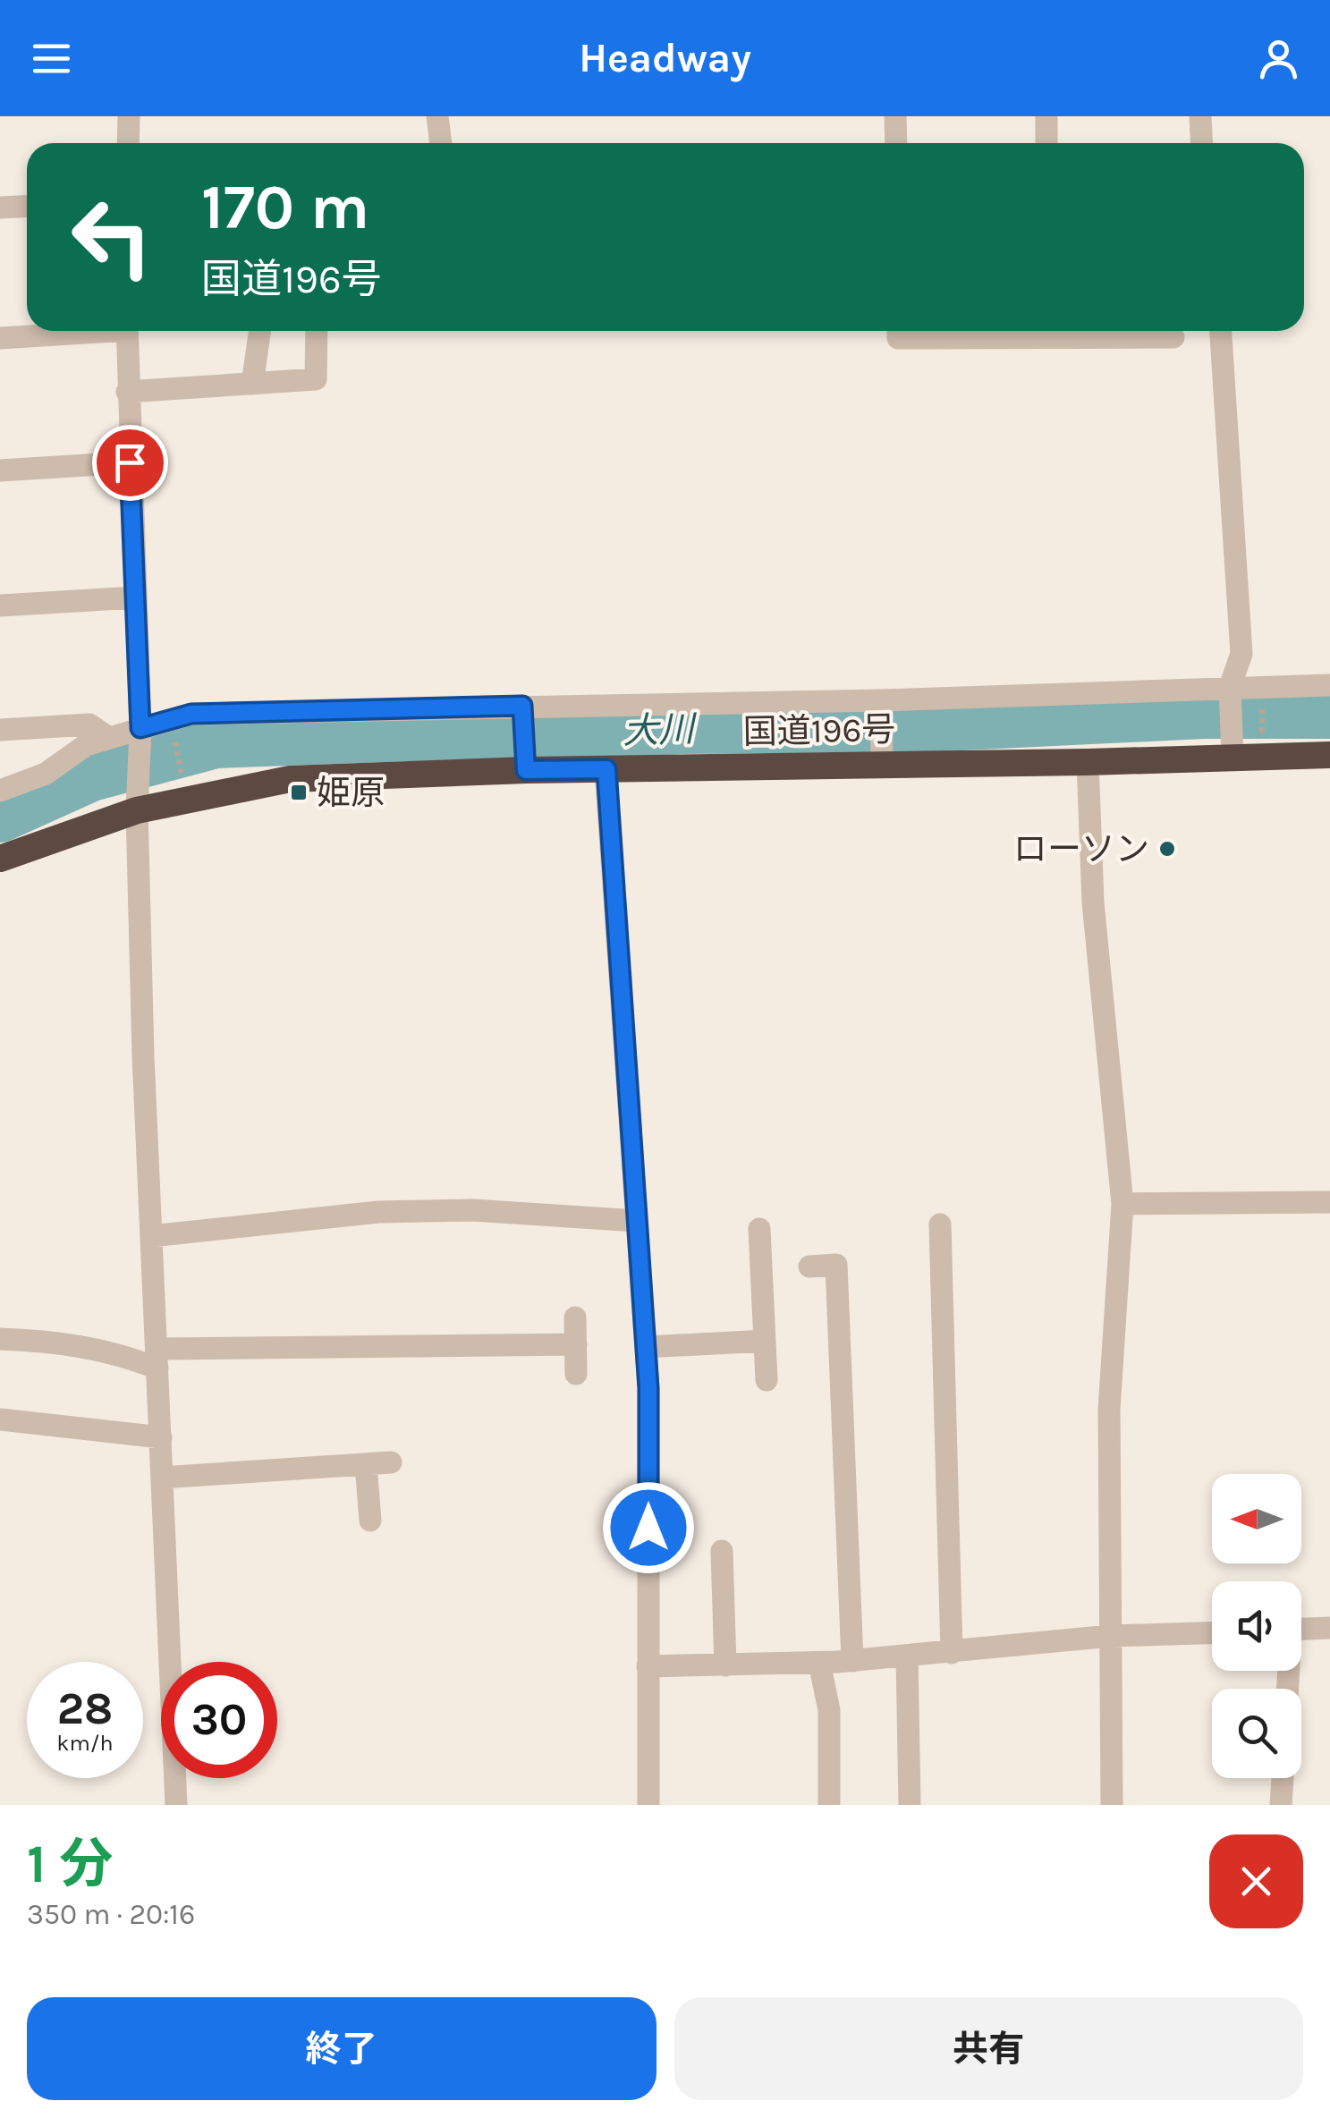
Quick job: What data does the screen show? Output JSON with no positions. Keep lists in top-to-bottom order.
{
  "streets": {
    "highway": ["国道196号"]
  },
  "water": ["大川"],
  "places": {
    "transit": ["姫原"],
    "other": ["ローソン"]
  },
  "north": "left",
  "page": {
    "header": "Headway",
    "turn": ["170 m", "国道196号"],
    "speed": "28 km/h",
    "limit": "30",
    "heading": ["1 分", "350 m · 20:16"],
    "buttons": ["終了", "共有"]
  }
}
